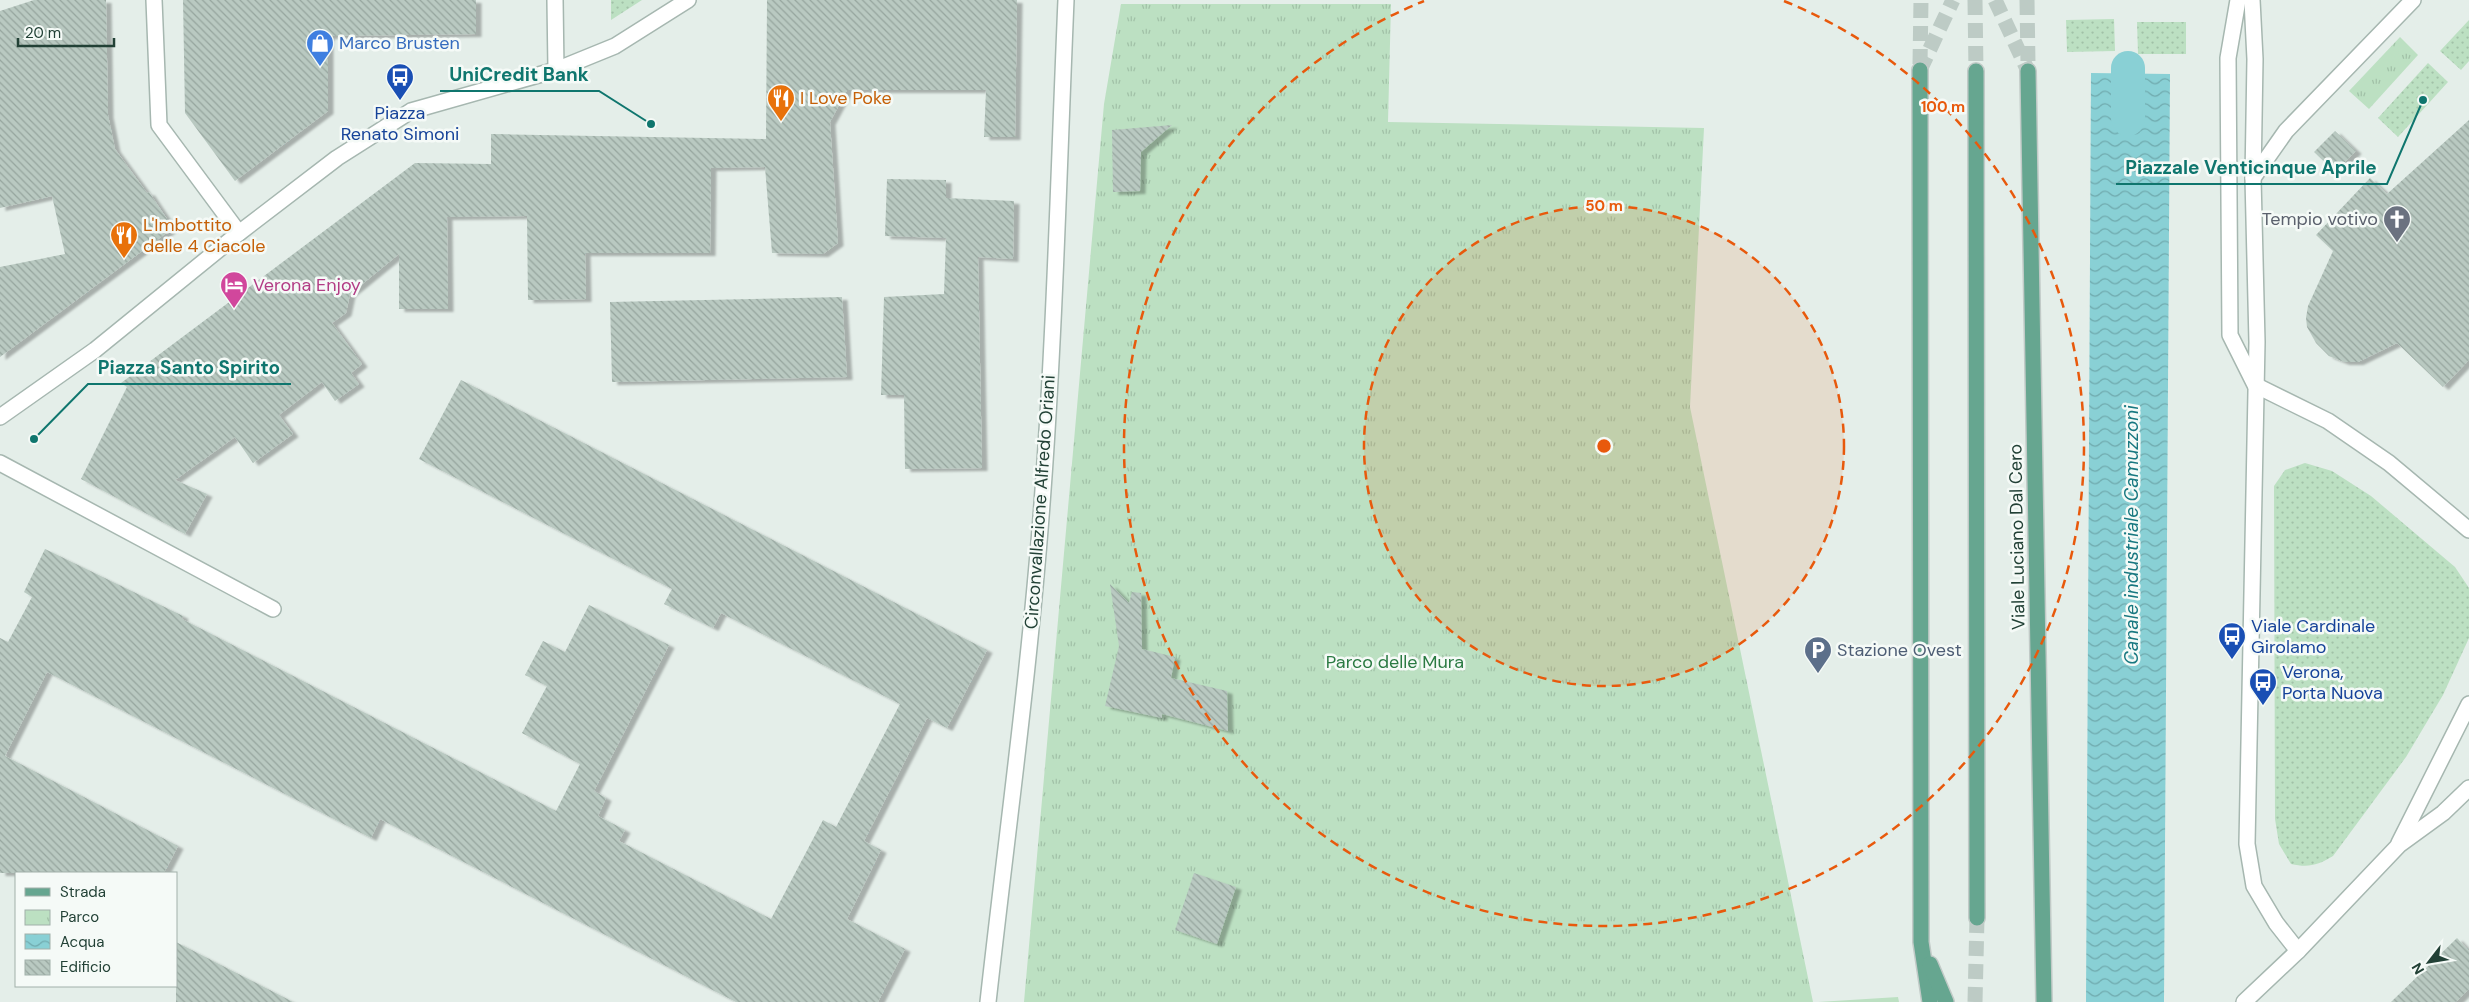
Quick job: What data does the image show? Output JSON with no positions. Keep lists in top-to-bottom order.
{
  "streets": {
    "main road": ["Viale Luciano Dal Cero"],
    "street": ["Circonvallazione Alfredo Oriani"]
  },
  "water": ["Canale industriale Camuzzoni"],
  "parks": ["Parco delle Mura"],
  "places": {
    "shop": ["Marco Brusten"],
    "other": ["Piazzale Venticinque Aprile", "UniCredit Bank", "Piazza Santo Spirito"],
    "bus stop": ["Piazza Renato Simoni", "Viale Cardinale Girolamo", "Verona, Porta Nuova"],
    "restaurant": ["I Love Poke", "L'Imbottito delle 4 Ciacole"],
    "church": ["Tempio votivo"],
    "hotel": ["Verona Enjoy"],
    "parking": ["Stazione Ovest"]
  },
  "legend": [
    "Strada",
    "Parco",
    "Acqua",
    "Edificio"
  ],
  "scale_bar": "20 m",
  "north": "bottom left",
  "rings": ["100 m", "50 m"]
}
